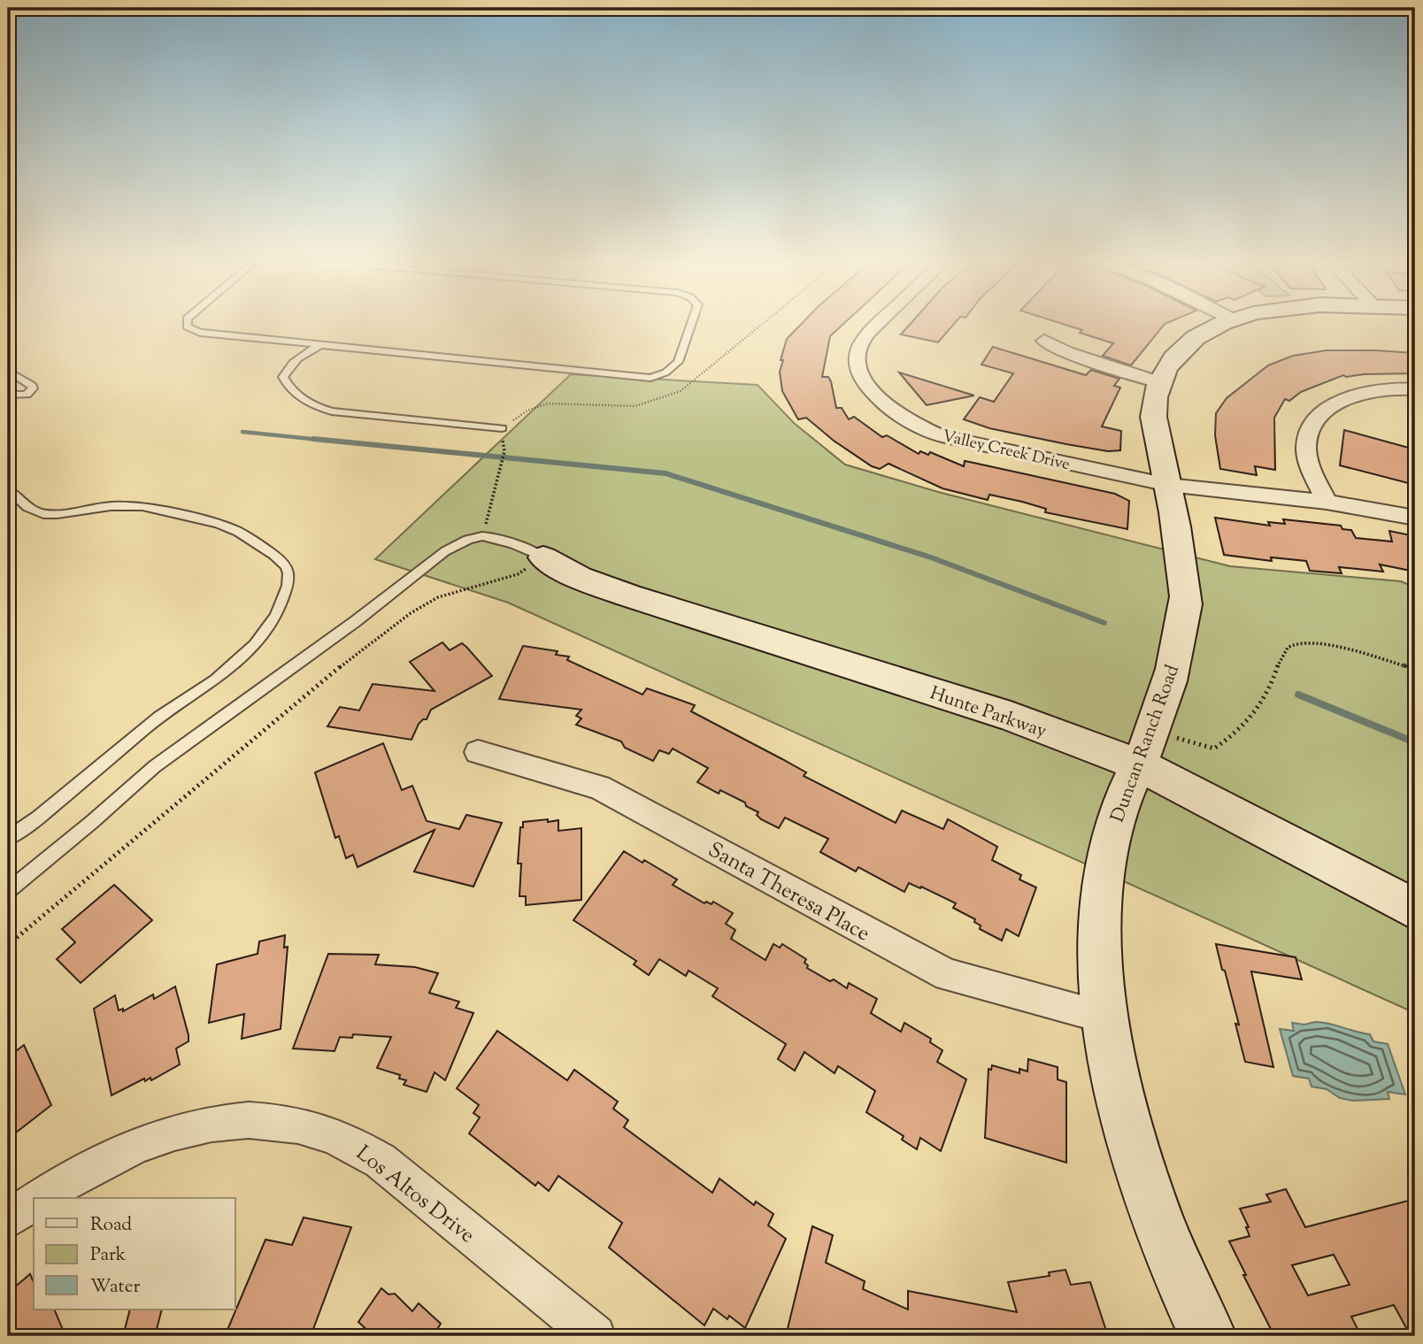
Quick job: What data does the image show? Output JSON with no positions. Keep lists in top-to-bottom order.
{
  "streets": {
    "street": [
      "Valley Creek Drive",
      "Hunte Parkway",
      "Duncan Ranch Road",
      "Santa Theresa Place",
      "Los Altos Drive"
    ]
  },
  "crossings": [
    ["Valley Creek Drive", "Duncan Ranch Road"],
    ["Hunte Parkway", "Duncan Ranch Road"],
    ["Duncan Ranch Road", "Santa Theresa Place"]
  ],
  "legend": ["Road", "Park", "Water"]
}
